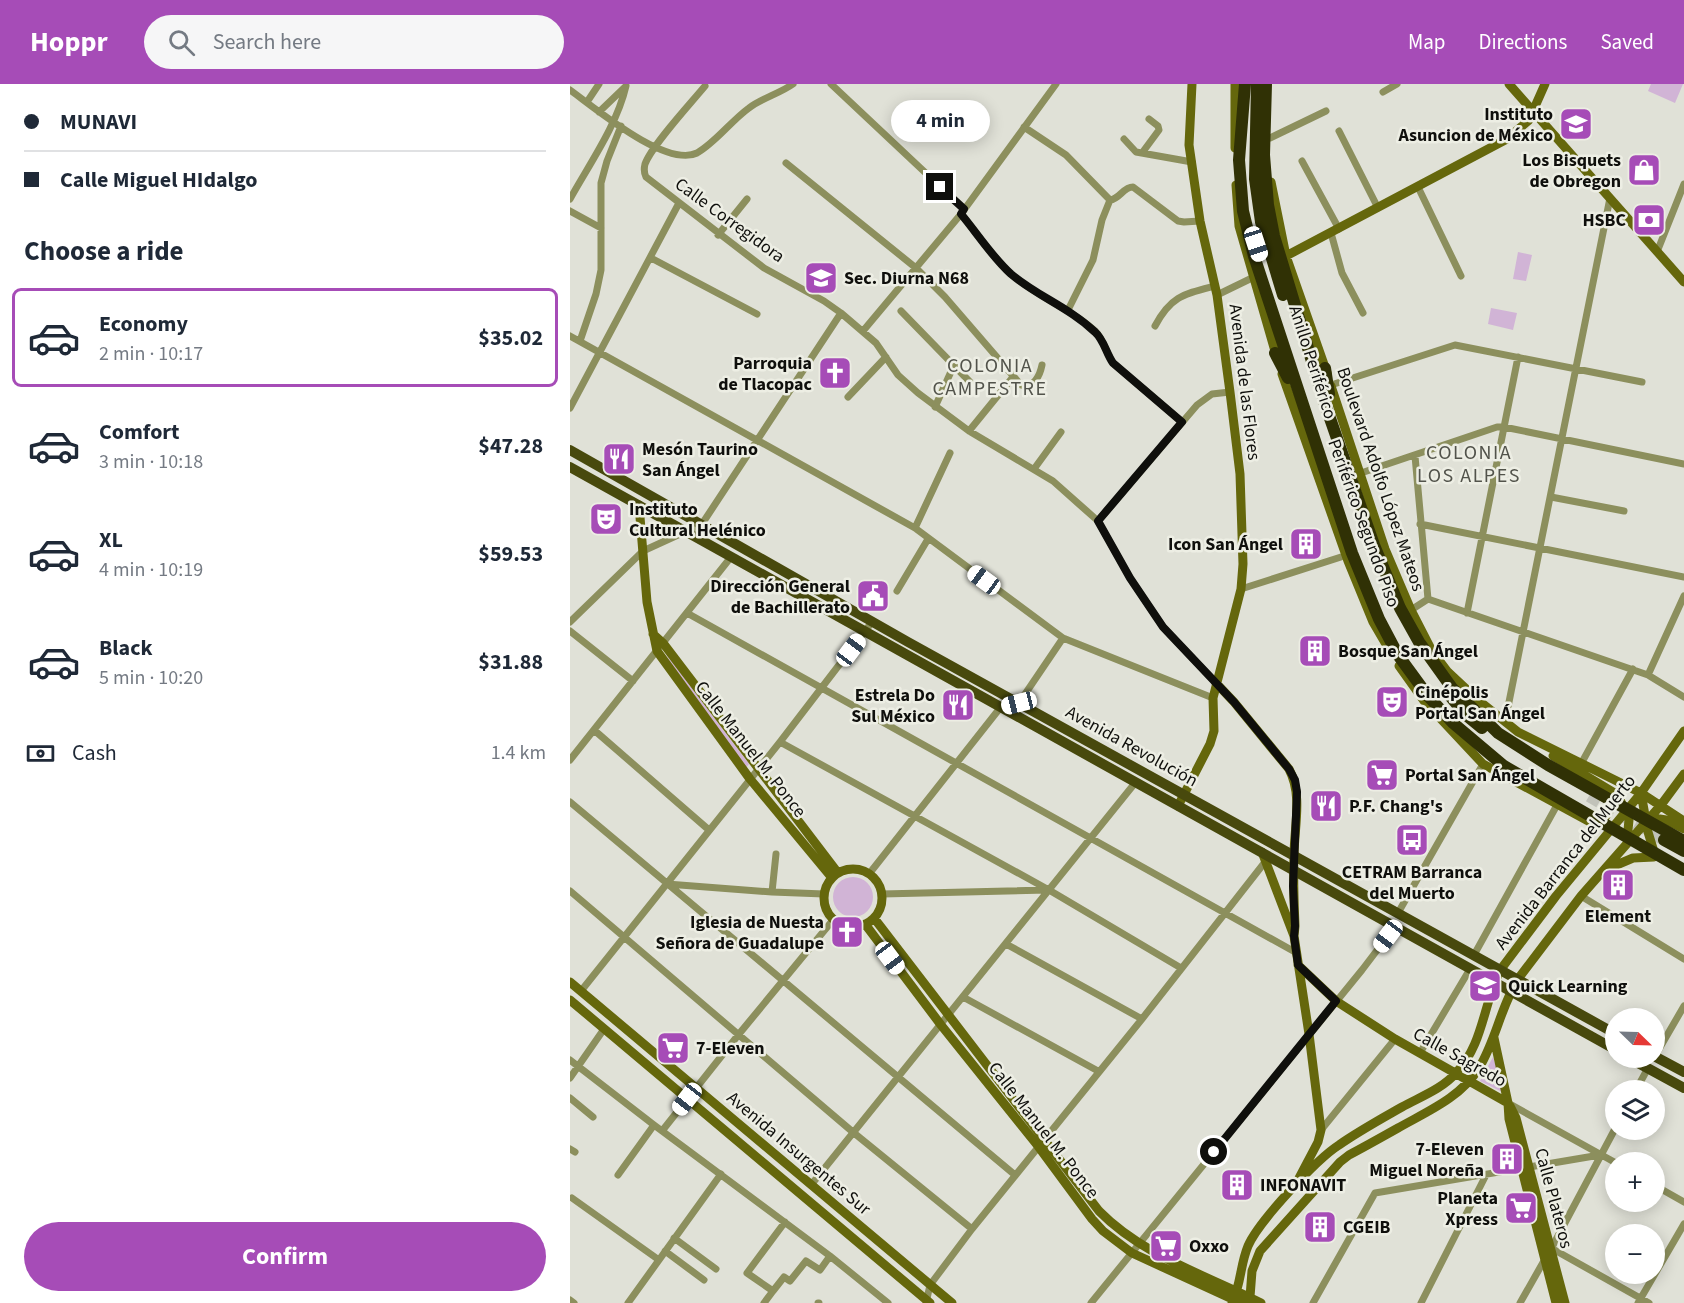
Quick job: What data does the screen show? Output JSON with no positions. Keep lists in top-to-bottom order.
{
  "streets": {
    "highway": ["Anillo Periférico", "Periférico Segundo Piso"],
    "main road": [
      "Avenida de las Flores",
      "Boulevard Adolfo López Mateos",
      "Avenida Revolución",
      "Calle Manuel M. Ponce",
      "Avenida Barranca del Muerto",
      "Calle Sagredo",
      "Avenida Insurgentes Sur",
      "Calle Plateros"
    ],
    "street": ["Calle Corregidora"]
  },
  "crossings": [
    ["Calle Corregidora", "Avenida de las Flores"],
    ["Anillo Periférico", "Periférico Segundo Piso"],
    ["Boulevard Adolfo López Mateos", "Periférico Segundo Piso"],
    ["Boulevard Adolfo López Mateos", "Avenida Barranca del Muerto"],
    ["Avenida Revolución", "Calle Manuel M. Ponce"],
    ["Avenida Revolución", "Avenida Barranca del Muerto"],
    ["Calle Manuel M. Ponce", "Avenida Barranca del Muerto"],
    ["Avenida Barranca del Muerto", "Calle Sagredo"],
    ["Avenida Barranca del Muerto", "Calle Plateros"],
    ["Calle Sagredo", "Calle Plateros"]
  ],
  "districts": ["COLONIA CAMPESTRE", "COLONIA LOS ALPES"],
  "places": {
    "school or university": ["Instituto Asuncion de México", "Sec. Diurna N68", "Quick Learning"],
    "shop": ["Los Bisquets de Obregon"],
    "bank": ["HSBC"],
    "church": ["Parroquia de Tlacopac", "Iglesia de Nuesta Señora de Guadalupe"],
    "restaurant": ["Mesón Taurino San Ángel", "Estrela Do Sul México", "P.F. Chang's"],
    "theatre": ["Instituto Cultural Helénico", "Cinépolis Portal San Ángel"],
    "building": [
      "Icon San Ángel",
      "Bosque San Ángel",
      "Element",
      "7-Eleven Miguel Noreña",
      "INFONAVIT",
      "CGEIB"
    ],
    "public building": ["Dirección General de Bachillerato"],
    "supermarket": [
      "Portal San Ángel",
      "7-Eleven",
      "Planeta Xpress",
      "Oxxo"
    ],
    "bus stop": ["CETRAM Barranca del Muerto"]
  },
  "north": "bottom right",
  "page": {
    "header": "Hoppr",
    "search": "Search here",
    "nav": ["Map", "Directions", "Saved"],
    "banner": ["MUNAVI", "Calle Miguel HIdalgo"],
    "bubble": "4 min",
    "heading": "Choose a ride",
    "list": [
      {
        "name": "Economy",
        "note": "2 min · 10:17",
        "value": "$35.02"
      },
      {
        "name": "Comfort",
        "note": "3 min · 10:18",
        "value": "$47.28"
      },
      {
        "name": "XL",
        "note": "4 min · 10:19",
        "value": "$59.53"
      },
      {
        "name": "Black",
        "note": "5 min · 10:20",
        "value": "$31.88"
      }
    ],
    "pay": ["Cash", "1.4 km"],
    "map_buttons": ["+", "−"],
    "buttons": "Confirm"
  }
}
